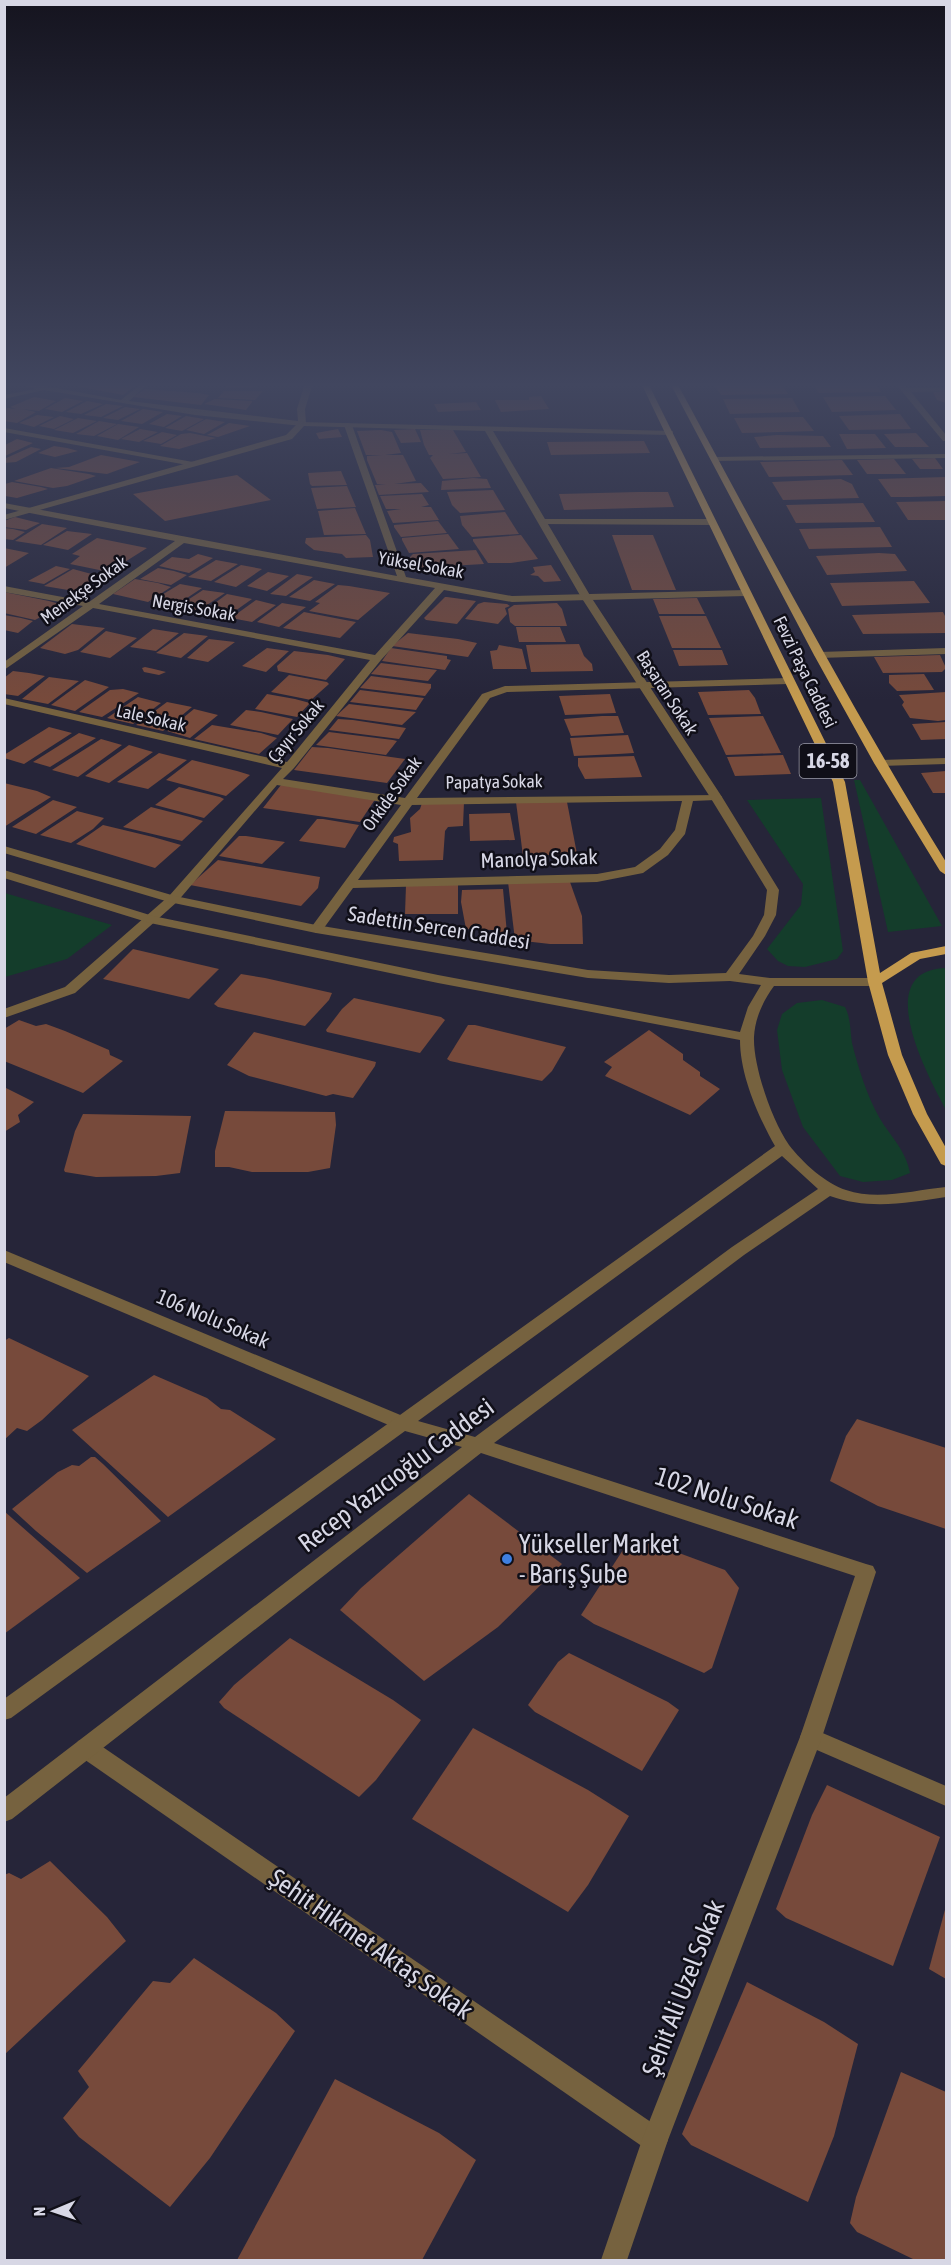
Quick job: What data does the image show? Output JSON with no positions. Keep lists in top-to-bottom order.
{
  "streets": {
    "main road": ["Fevzi Paşa Caddesi", "16-58"],
    "street": [
      "Yüksel Sokak",
      "Menekşe Sokak",
      "Nergis Sokak",
      "Başaran Sokak",
      "Lale Sokak",
      "Çayır Sokak",
      "Papatya Sokak",
      "Orkide Sokak",
      "Manolya Sokak",
      "Sadettin Sercen Caddesi",
      "106 Nolu Sokak",
      "Recep Yazıcıoğlu Caddesi",
      "102 Nolu Sokak",
      "Şehit Hikmet Aktaş Sokak",
      "Şehit Ali Uzel Sokak"
    ]
  },
  "crossings": [
    ["Yüksel Sokak", "Menekşe Sokak"],
    ["Yüksel Sokak", "Fevzi Paşa Caddesi"],
    ["Yüksel Sokak", "Başaran Sokak"],
    ["Yüksel Sokak", "Çayır Sokak"],
    ["Menekşe Sokak", "Nergis Sokak"],
    ["Nergis Sokak", "Çayır Sokak"],
    ["Fevzi Paşa Caddesi", "Sadettin Sercen Caddesi"],
    ["Başaran Sokak", "Papatya Sokak"],
    ["Başaran Sokak", "Orkide Sokak"],
    ["Başaran Sokak", "Sadettin Sercen Caddesi"],
    ["Lale Sokak", "Çayır Sokak"],
    ["Çayır Sokak", "Papatya Sokak"],
    ["Çayır Sokak", "Sadettin Sercen Caddesi"],
    ["Papatya Sokak", "Orkide Sokak"],
    ["Papatya Sokak", "Manolya Sokak"],
    ["Orkide Sokak", "Manolya Sokak"],
    ["Orkide Sokak", "Sadettin Sercen Caddesi"],
    ["106 Nolu Sokak", "Recep Yazıcıoğlu Caddesi"],
    ["106 Nolu Sokak", "102 Nolu Sokak"],
    ["Recep Yazıcıoğlu Caddesi", "102 Nolu Sokak"],
    ["Recep Yazıcıoğlu Caddesi", "Şehit Hikmet Aktaş Sokak"],
    ["102 Nolu Sokak", "Şehit Ali Uzel Sokak"],
    ["Şehit Hikmet Aktaş Sokak", "Şehit Ali Uzel Sokak"]
  ],
  "places": ["Yükseller Market - Barış Şube"],
  "north": "left"
}
